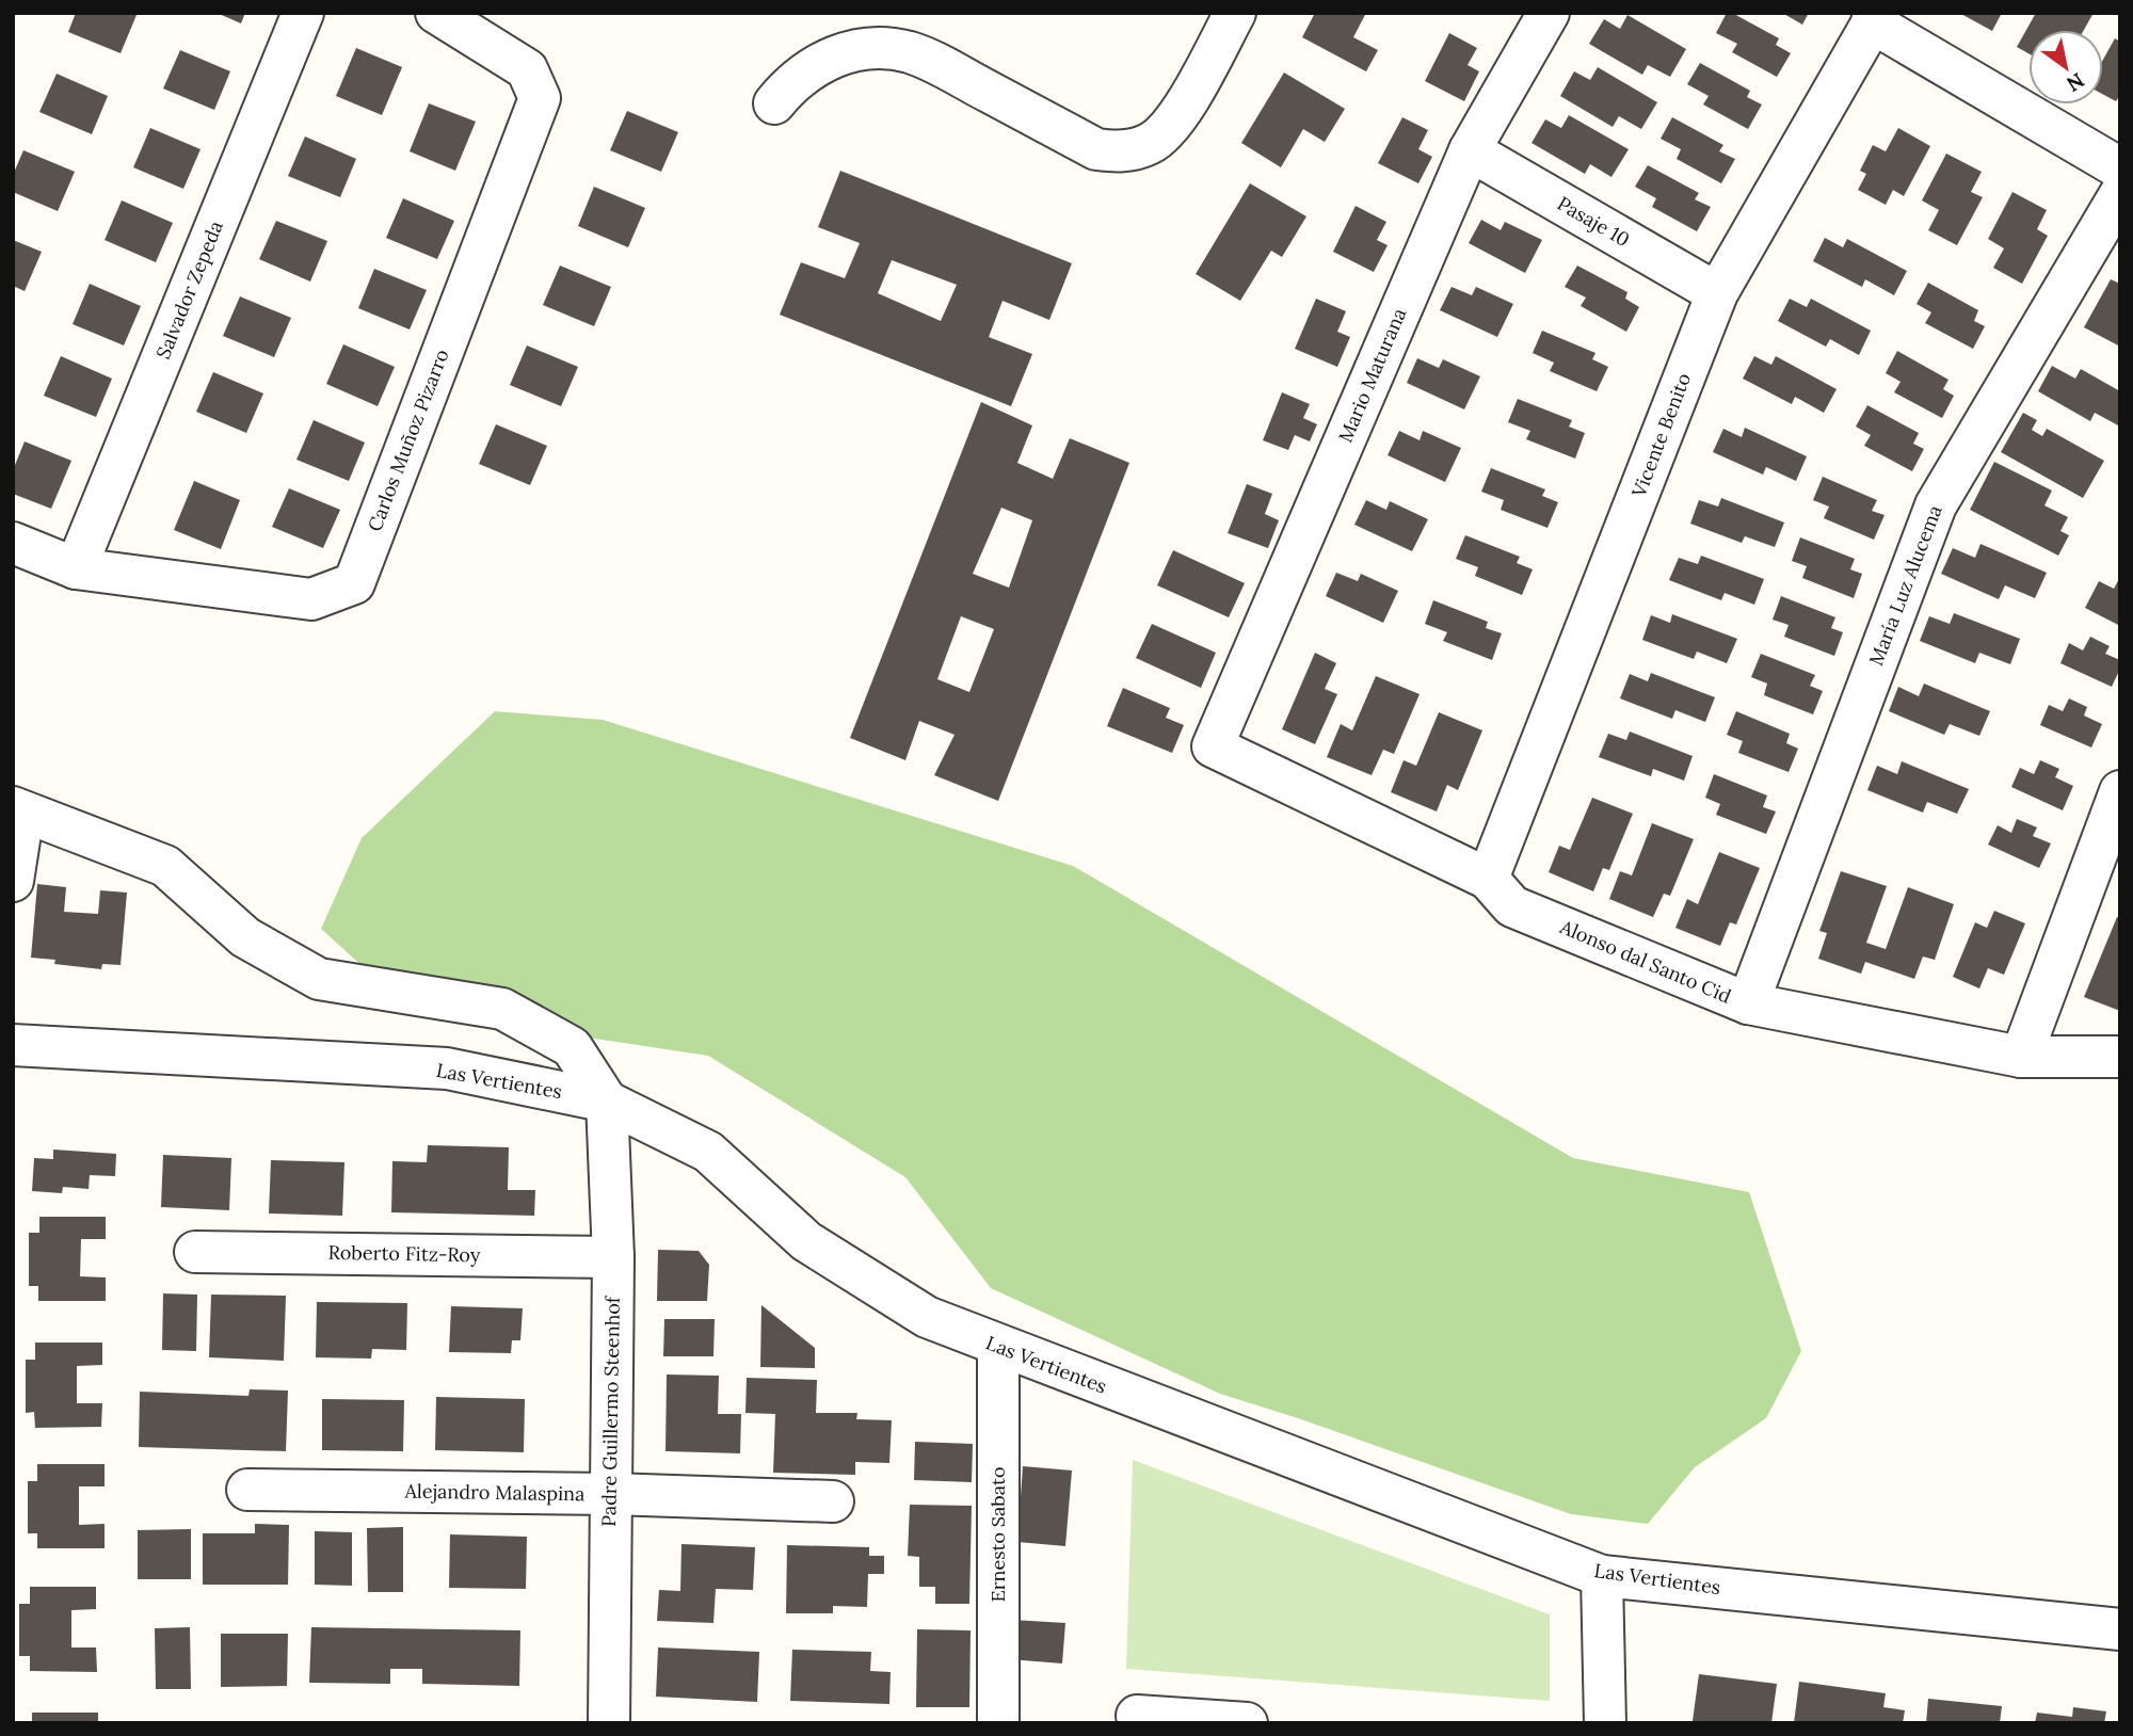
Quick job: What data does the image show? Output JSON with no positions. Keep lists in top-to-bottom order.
{
  "streets": {
    "street": [
      "Pasaje 10",
      "Salvador Zepeda",
      "Mario Maturana",
      "Vicente Benito",
      "Carlos Muñoz Pizarro",
      "María Luz Alucema",
      "Alonso dal Santo Cid",
      "Las Vertientes",
      "Roberto Fitz-Roy",
      "Padre Guillermo Steenhof",
      "Alejandro Malaspina",
      "Ernesto Sabato"
    ]
  },
  "crossings": [
    ["Pasaje 10", "Mario Maturana"],
    ["Pasaje 10", "Vicente Benito"],
    ["Salvador Zepeda", "Carlos Muñoz Pizarro"],
    ["Mario Maturana", "Alonso dal Santo Cid"],
    ["Vicente Benito", "Alonso dal Santo Cid"],
    ["María Luz Alucema", "Alonso dal Santo Cid"],
    ["Las Vertientes", "Padre Guillermo Steenhof"],
    ["Las Vertientes", "Ernesto Sabato"],
    ["Roberto Fitz-Roy", "Padre Guillermo Steenhof"],
    ["Padre Guillermo Steenhof", "Alejandro Malaspina"]
  ],
  "north": "bottom right"
}
